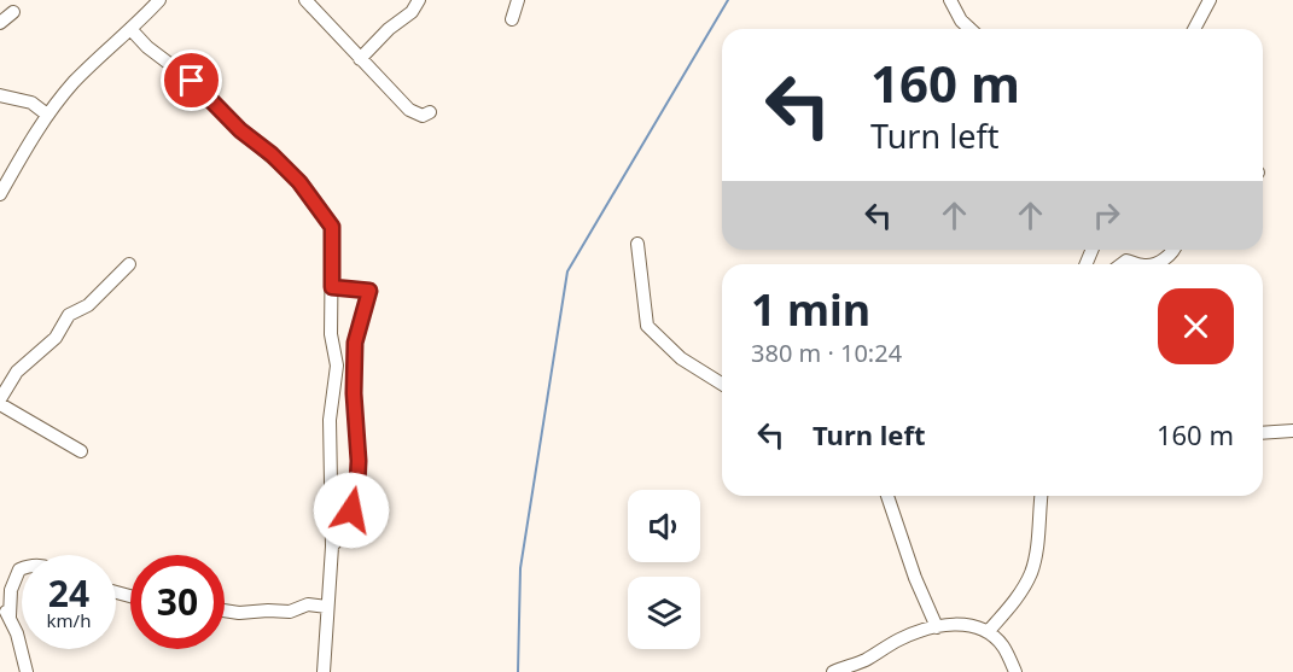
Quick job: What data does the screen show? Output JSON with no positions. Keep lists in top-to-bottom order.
{
  "page": {
    "turn": ["160 m", "Turn left"],
    "heading": ["1 min", "380 m · 10:24"],
    "list": [
      {
        "name": "Turn left",
        "value": "160 m"
      }
    ],
    "speed": "24 km/h",
    "limit": "30"
  }
}
